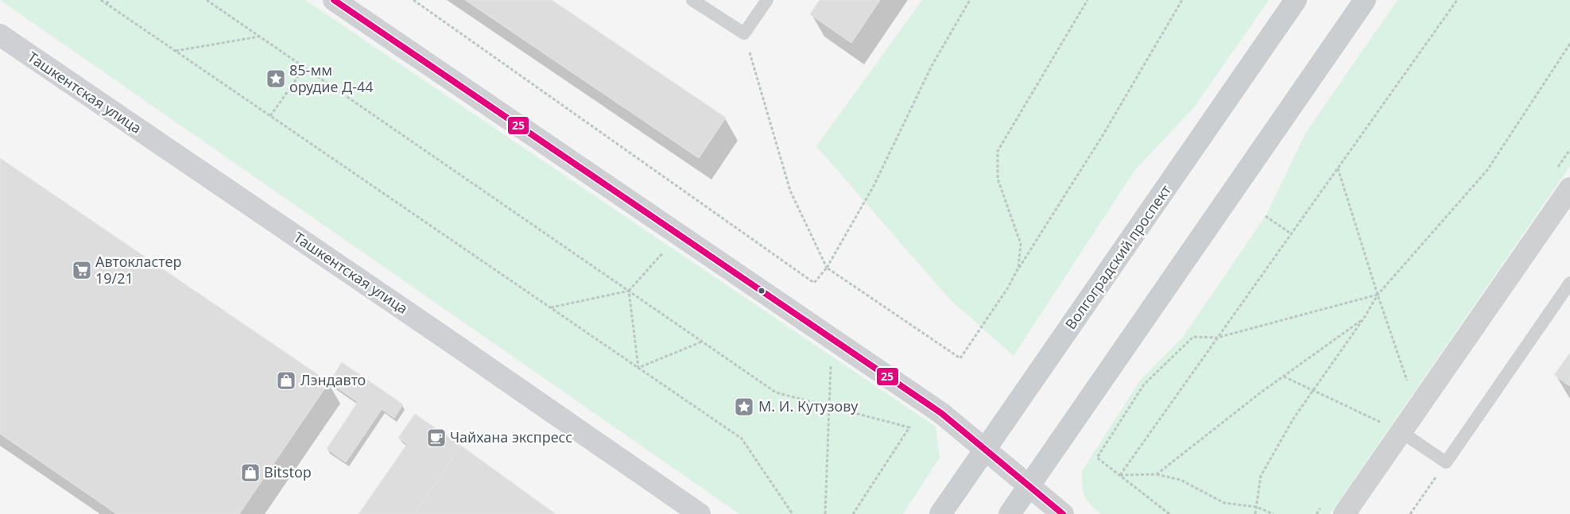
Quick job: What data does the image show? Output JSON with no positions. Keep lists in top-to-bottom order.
{
  "streets": {
    "main road": ["Ташкентская улица", "Волгоградский проспект"]
  },
  "places": {
    "place": ["85-мм орудие Д-44", "М. И. Кутузову"],
    "supermarket": ["Автокластер 19/21"],
    "shop": ["Лэндавто", "Bitstop"],
    "cafe": ["Чайхана экспресс"]
  },
  "lines": ["transit line 25"]
}
